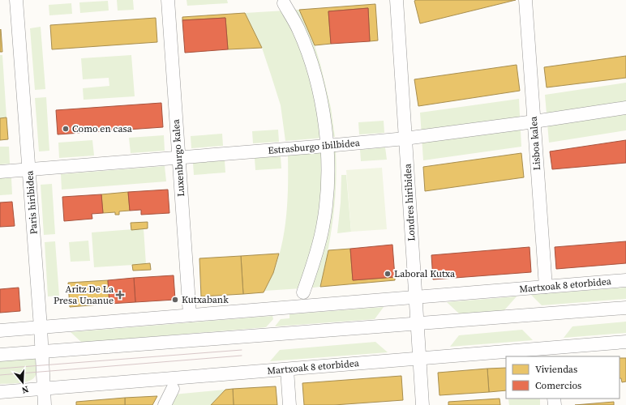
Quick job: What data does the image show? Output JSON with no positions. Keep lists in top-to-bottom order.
{
  "streets": {
    "street": [
      "Lisboa kalea",
      "Estrasburgo ibilbidea",
      "Luxenburgo kalea",
      "Paris hiribidea",
      "Londres hiribidea",
      "Martxoak 8 etorbidea"
    ]
  },
  "crossings": [
    ["Lisboa kalea", "Estrasburgo ibilbidea"],
    ["Lisboa kalea", "Martxoak 8 etorbidea"],
    ["Estrasburgo ibilbidea", "Luxenburgo kalea"],
    ["Estrasburgo ibilbidea", "Paris hiribidea"],
    ["Estrasburgo ibilbidea", "Londres hiribidea"],
    ["Luxenburgo kalea", "Martxoak 8 etorbidea"],
    ["Paris hiribidea", "Martxoak 8 etorbidea"],
    ["Londres hiribidea", "Martxoak 8 etorbidea"]
  ],
  "places": {
    "other": ["Como en casa", "Laboral Kutxa", "Kutxabank"],
    "health": ["Aritz De La Presa Unanue"]
  },
  "legend": ["Viviendas", "Comercios"],
  "north": "bottom"
}
